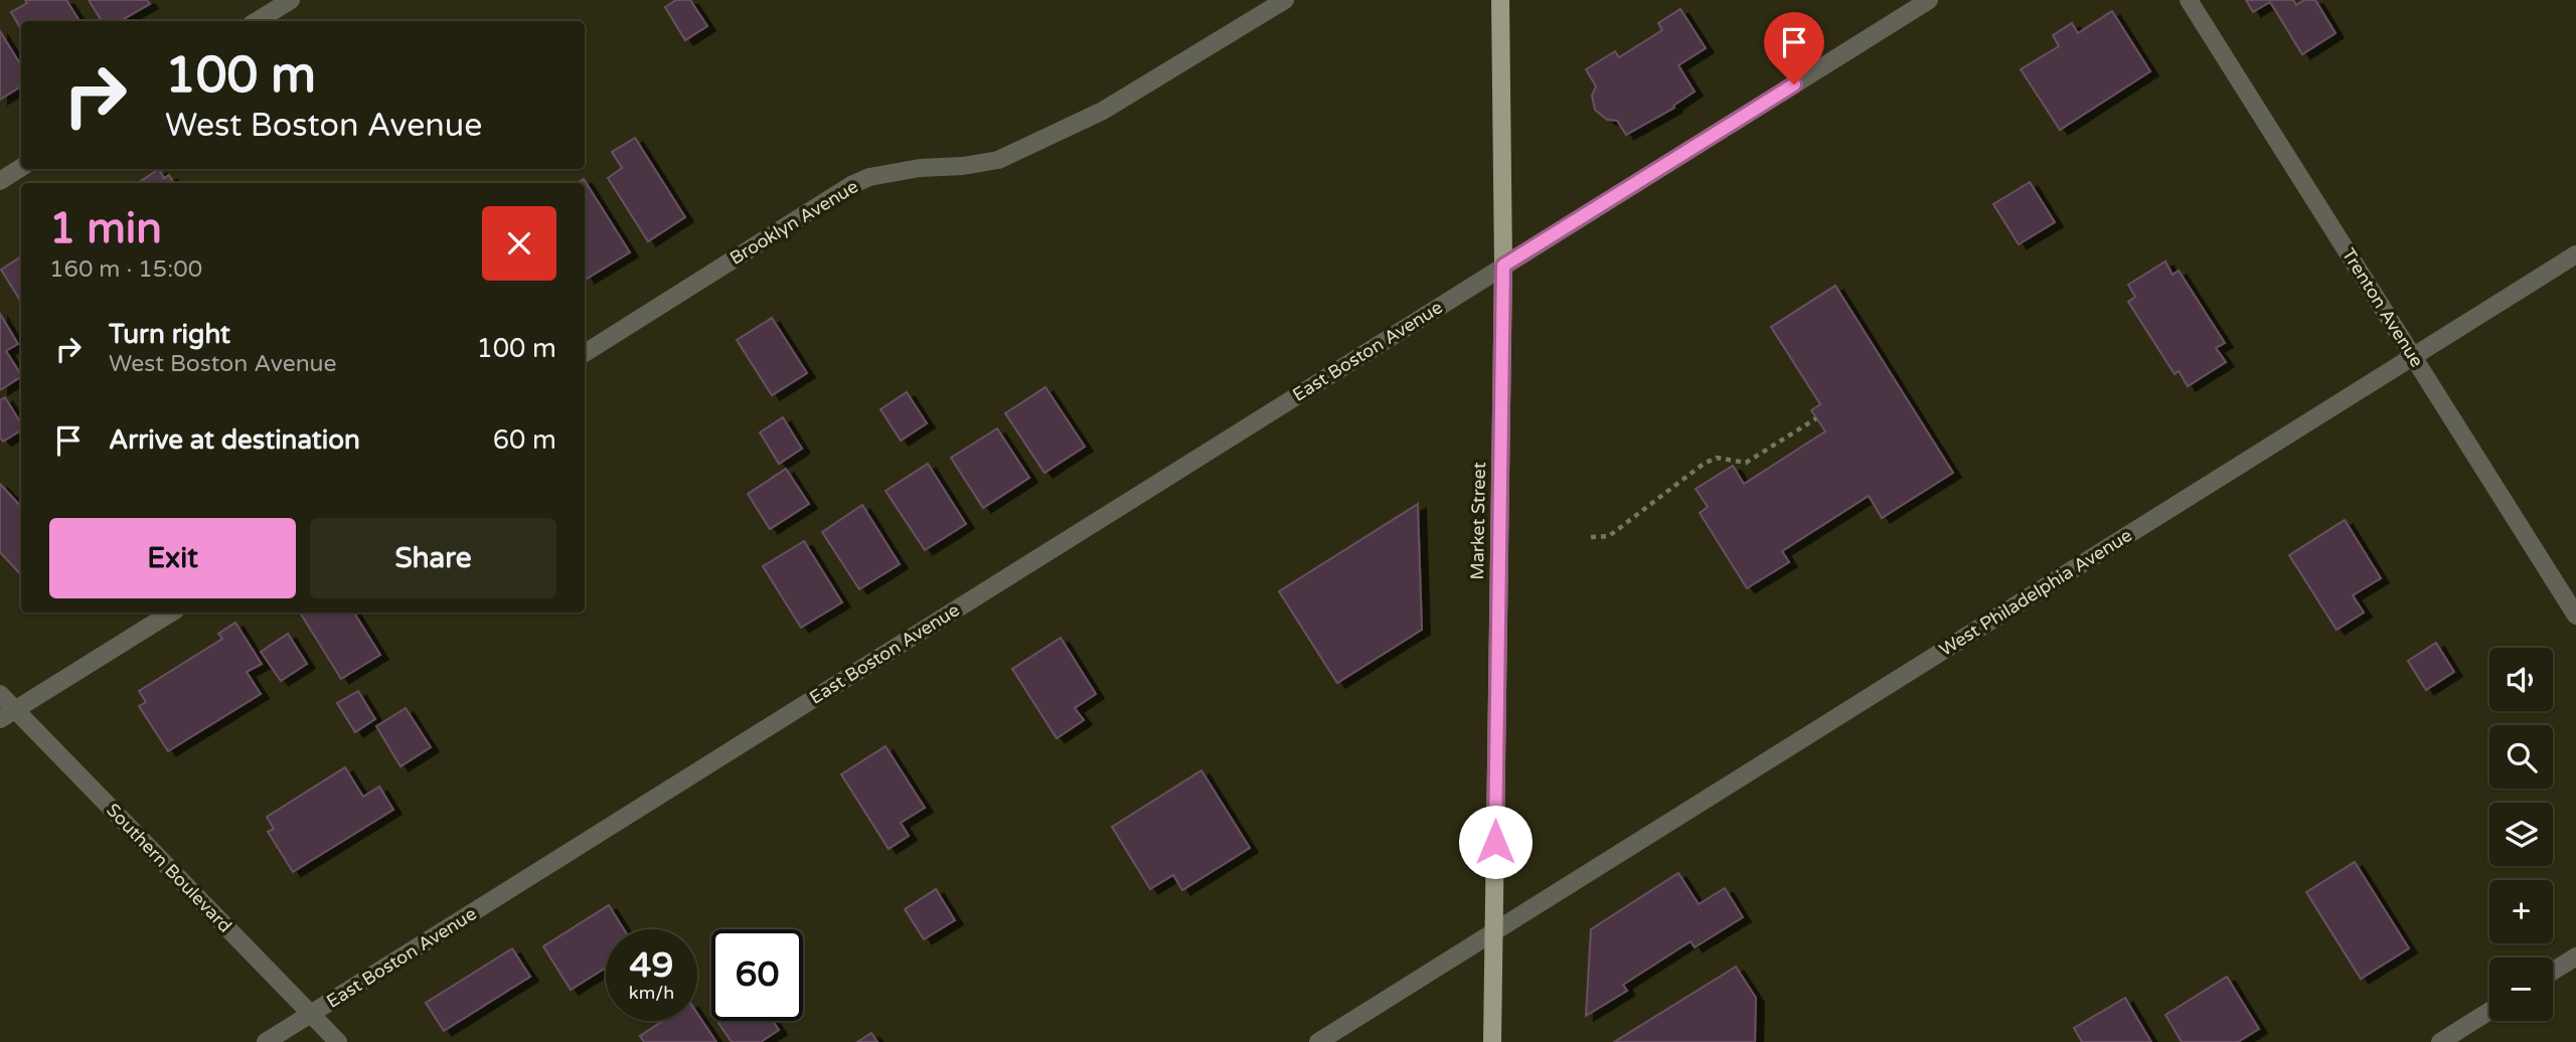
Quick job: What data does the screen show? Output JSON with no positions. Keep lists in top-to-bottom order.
{
  "streets": {
    "main road": ["Market Street"],
    "street": [
      "Brooklyn Avenue",
      "Trenton Avenue",
      "East Boston Avenue",
      "West Philadelphia Avenue",
      "Southern Boulevard"
    ]
  },
  "crossings": [
    ["Trenton Avenue", "West Philadelphia Avenue"],
    ["East Boston Avenue", "Market Street"],
    ["East Boston Avenue", "Southern Boulevard"],
    ["Market Street", "West Philadelphia Avenue"]
  ],
  "page": {
    "turn": ["100 m", "West Boston Avenue"],
    "heading": ["1 min", "160 m · 15:00"],
    "list": [
      {
        "name": "Turn right",
        "note": "West Boston Avenue",
        "value": "100 m"
      },
      {
        "name": "Arrive at destination",
        "value": "60 m"
      }
    ],
    "buttons": ["Exit", "Share"],
    "map_buttons": ["+", "−"],
    "speed": "49 km/h",
    "limit": "60"
  }
}
